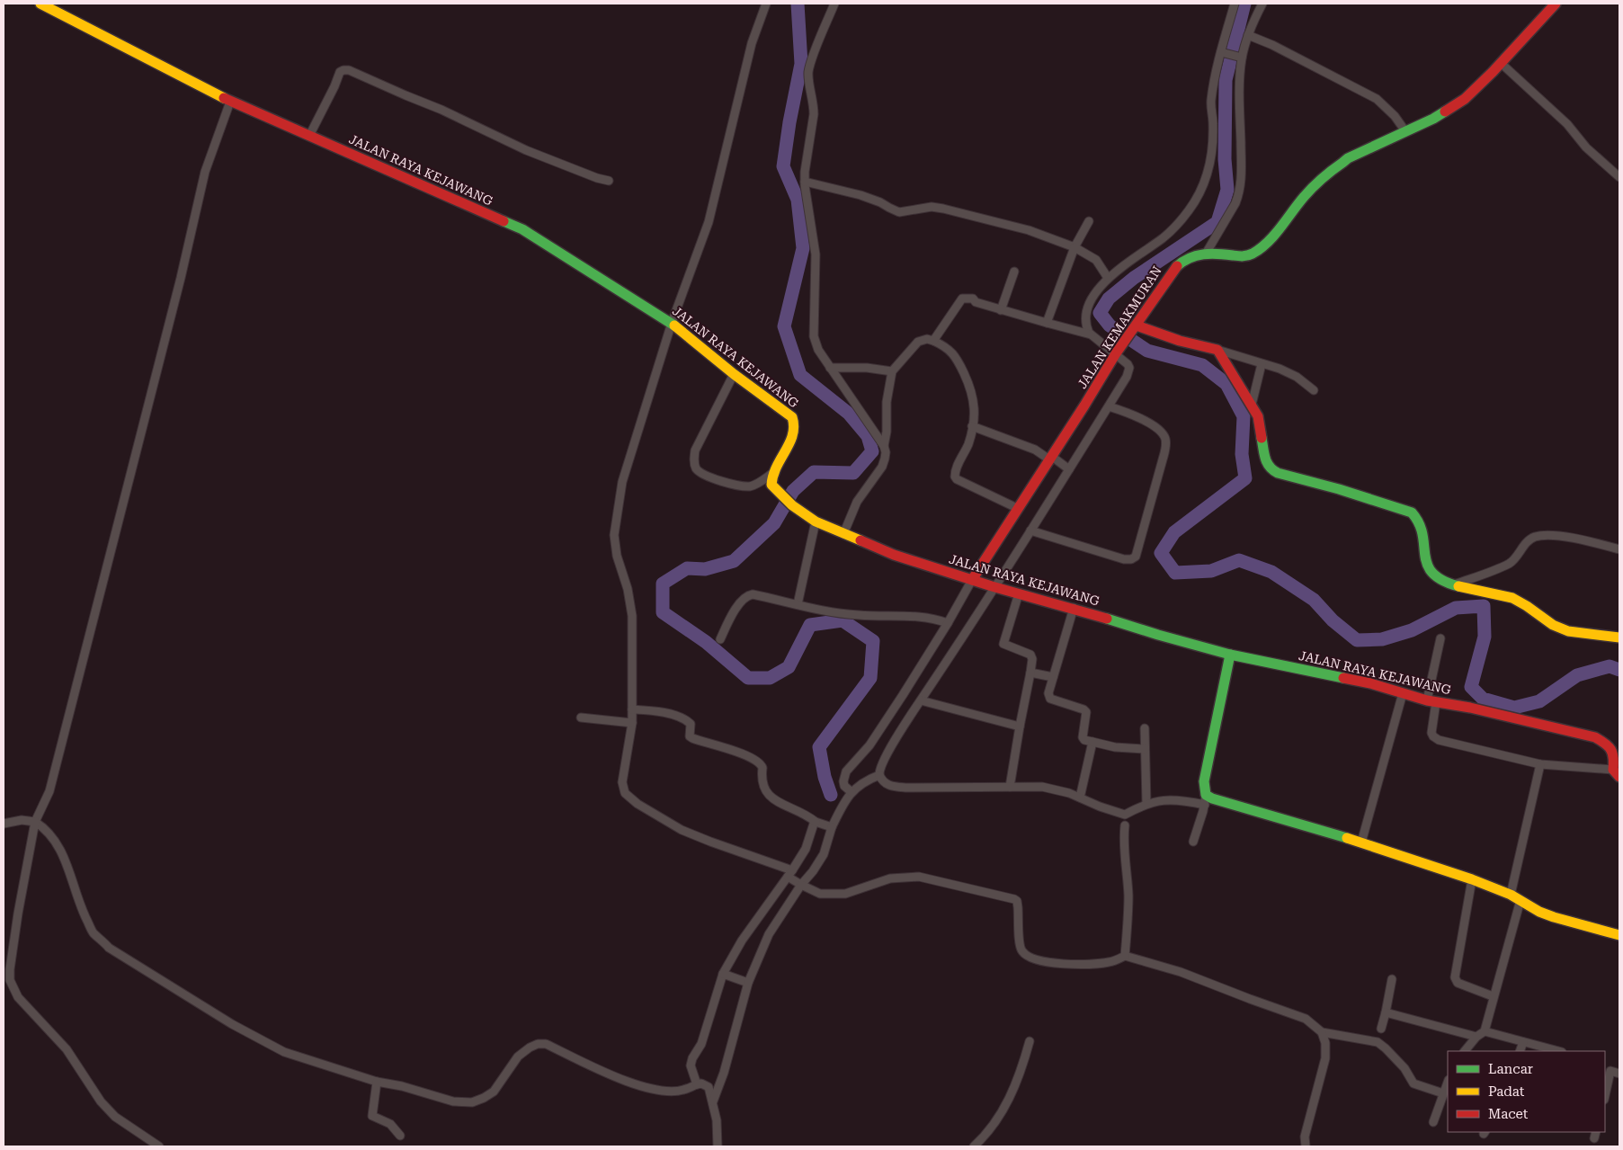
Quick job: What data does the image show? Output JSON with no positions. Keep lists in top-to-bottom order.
{
  "streets": {
    "street": ["JALAN RAYA KEJAWANG", "JALAN KEMAKMURAN"]
  },
  "crossings": [
    ["JALAN RAYA KEJAWANG", "JALAN KEMAKMURAN"]
  ],
  "legend": ["Lancar", "Padat", "Macet"]
}
